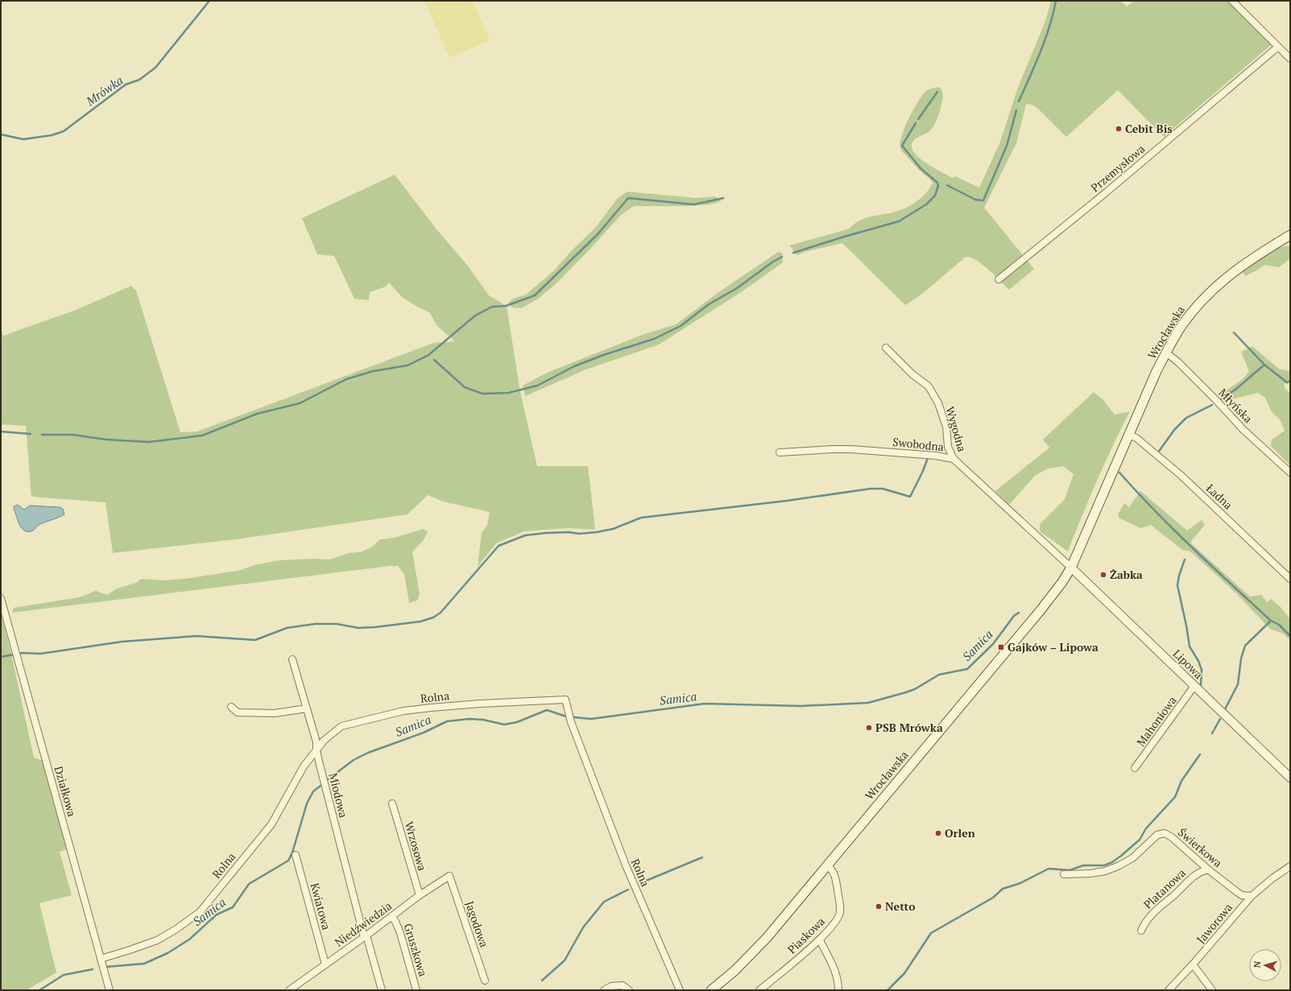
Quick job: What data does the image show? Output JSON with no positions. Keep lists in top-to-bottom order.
{
  "streets": {
    "main road": ["Wrocławska"],
    "street": [
      "Przemysłowa",
      "Młyńska",
      "Wygodna",
      "Swobodna",
      "Ładna",
      "Lipowa",
      "Rolna",
      "Mahoniowa",
      "Działkowa",
      "Miodowa",
      "Wrzosowa",
      "Świerkowa",
      "Platanowa",
      "Kwiatowa",
      "Jaworowa",
      "Niedźwiedzia",
      "Jagodowa",
      "Piaskowa",
      "Gruszkowa"
    ]
  },
  "crossings": [
    ["Wrocławska", "Młyńska"],
    ["Wrocławska", "Swobodna"],
    ["Wrocławska", "Ładna"],
    ["Wrocławska", "Lipowa"],
    ["Wrocławska", "Piaskowa"],
    ["Wygodna", "Swobodna"],
    ["Swobodna", "Lipowa"],
    ["Lipowa", "Mahoniowa"],
    ["Rolna", "Działkowa"],
    ["Rolna", "Miodowa"],
    ["Miodowa", "Niedźwiedzia"],
    ["Wrzosowa", "Niedźwiedzia"],
    ["Świerkowa", "Platanowa"],
    ["Świerkowa", "Jaworowa"],
    ["Kwiatowa", "Niedźwiedzia"],
    ["Niedźwiedzia", "Jagodowa"],
    ["Niedźwiedzia", "Gruszkowa"]
  ],
  "water": ["Mrówka", "Samica"],
  "places": {
    "other": [
      "Cebit Bis",
      "Żabka",
      "PSB Mrówka",
      "Orlen",
      "Netto"
    ],
    "transit": ["Gajków – Lipowa"]
  },
  "north": "left"
}
